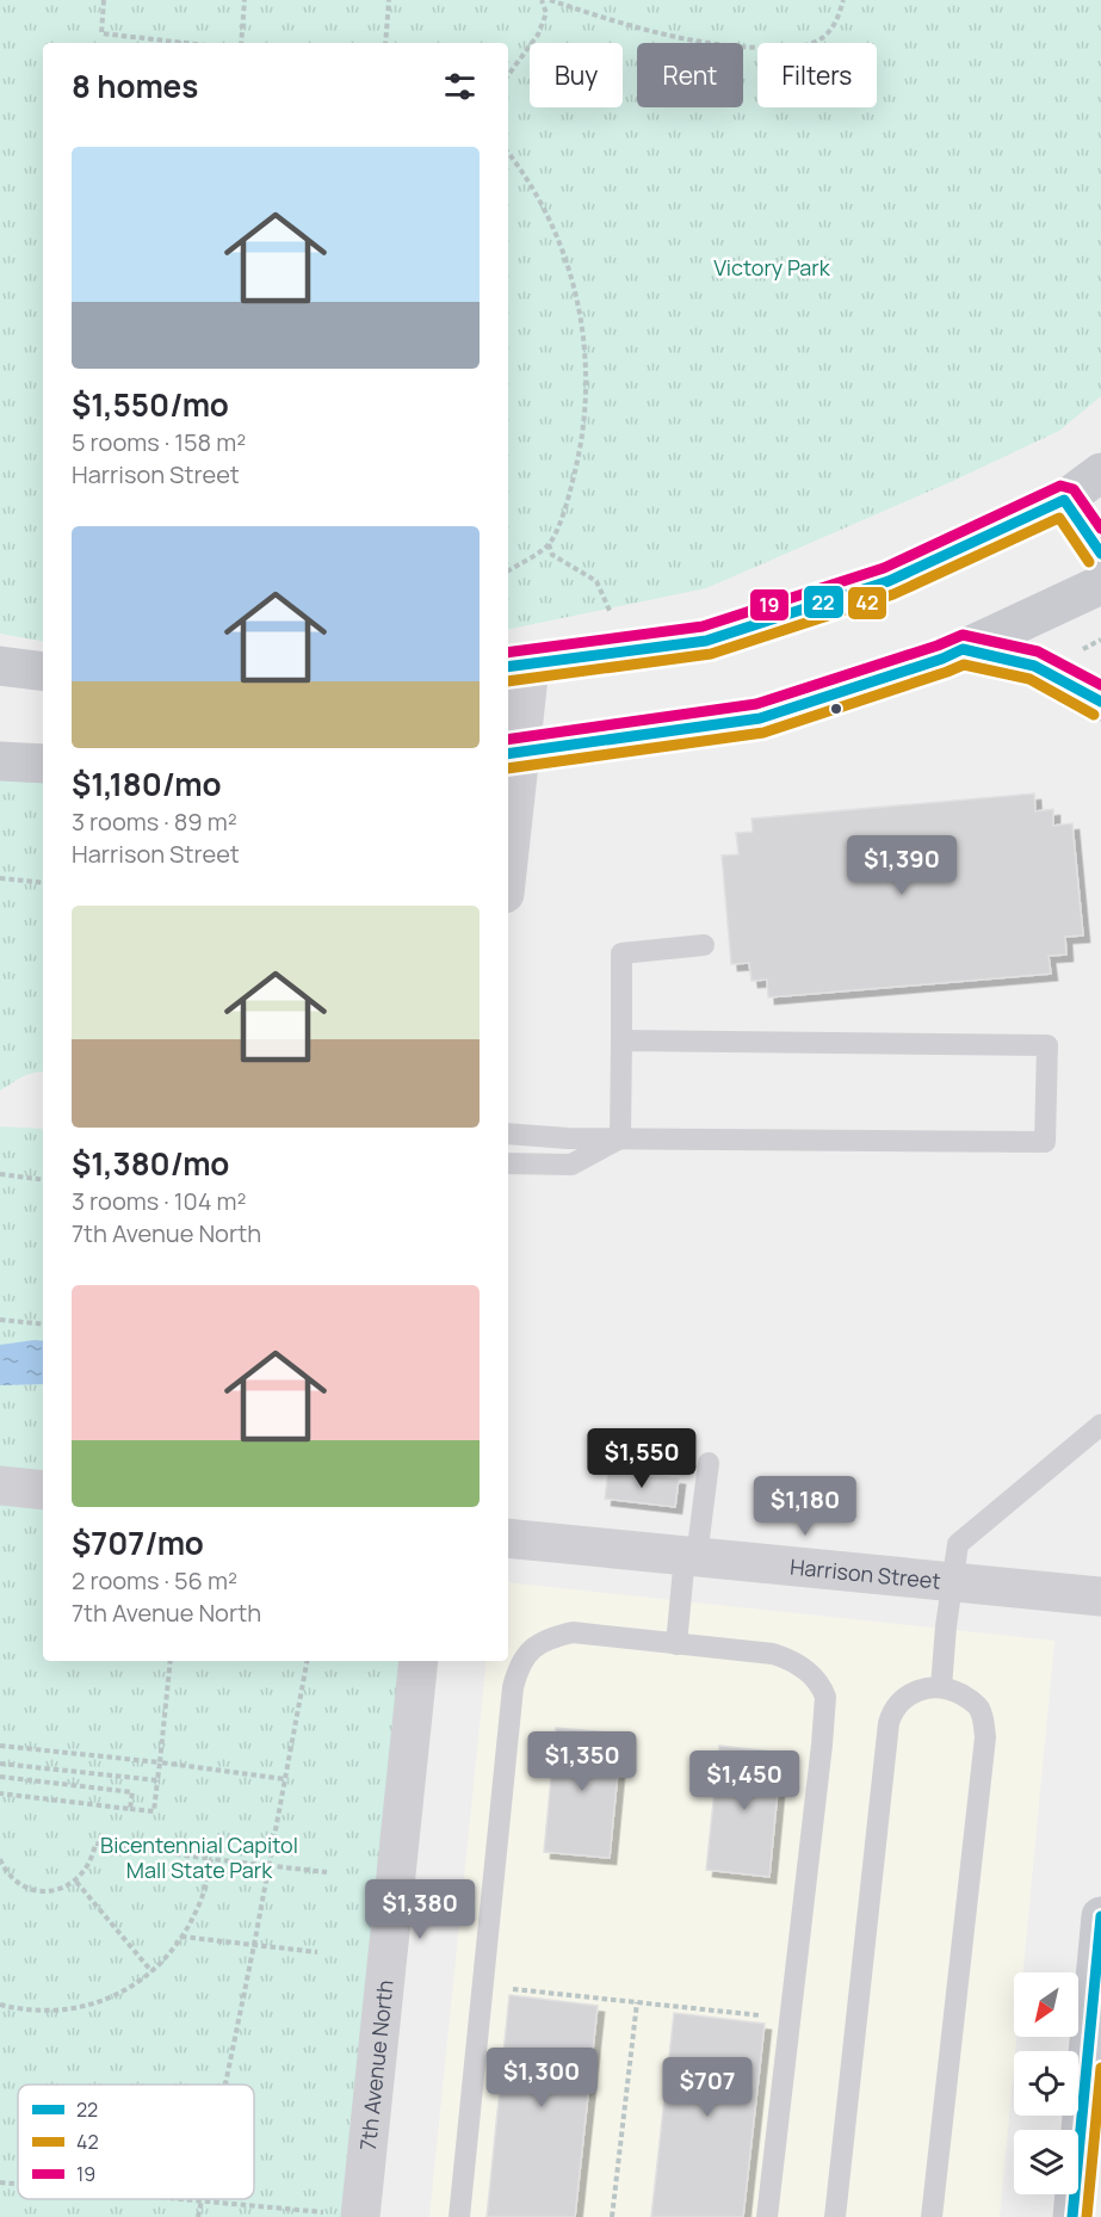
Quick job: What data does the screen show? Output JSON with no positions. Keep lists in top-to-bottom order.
{
  "streets": {
    "street": ["Harrison Street", "7th Avenue North"]
  },
  "parks": ["Victory Park", "Bicentennial Capitol Mall State Park"],
  "lines": ["transit line 19", "transit line 22", "transit line 42"],
  "legend": ["22", "42", "19"],
  "north": "bottom left",
  "page": {
    "chip": ["Buy", "Rent", "Filters"],
    "heading": "8 homes",
    "list": [
      {
        "name": "$1,550/mo",
        "note": "5 rooms · 158 m² · Harrison Street"
      },
      {
        "name": "$1,180/mo",
        "note": "3 rooms · 89 m² · Harrison Street"
      },
      {
        "name": "$1,380/mo",
        "note": "3 rooms · 104 m² · 7th Avenue North"
      },
      {
        "name": "$707/mo",
        "note": "2 rooms · 56 m² · 7th Avenue North"
      }
    ],
    "price": [
      "$1,390",
      "$1,550",
      "$1,180",
      "$1,350",
      "$1,450",
      "$1,380",
      "$1,300",
      "$707"
    ]
  }
}
